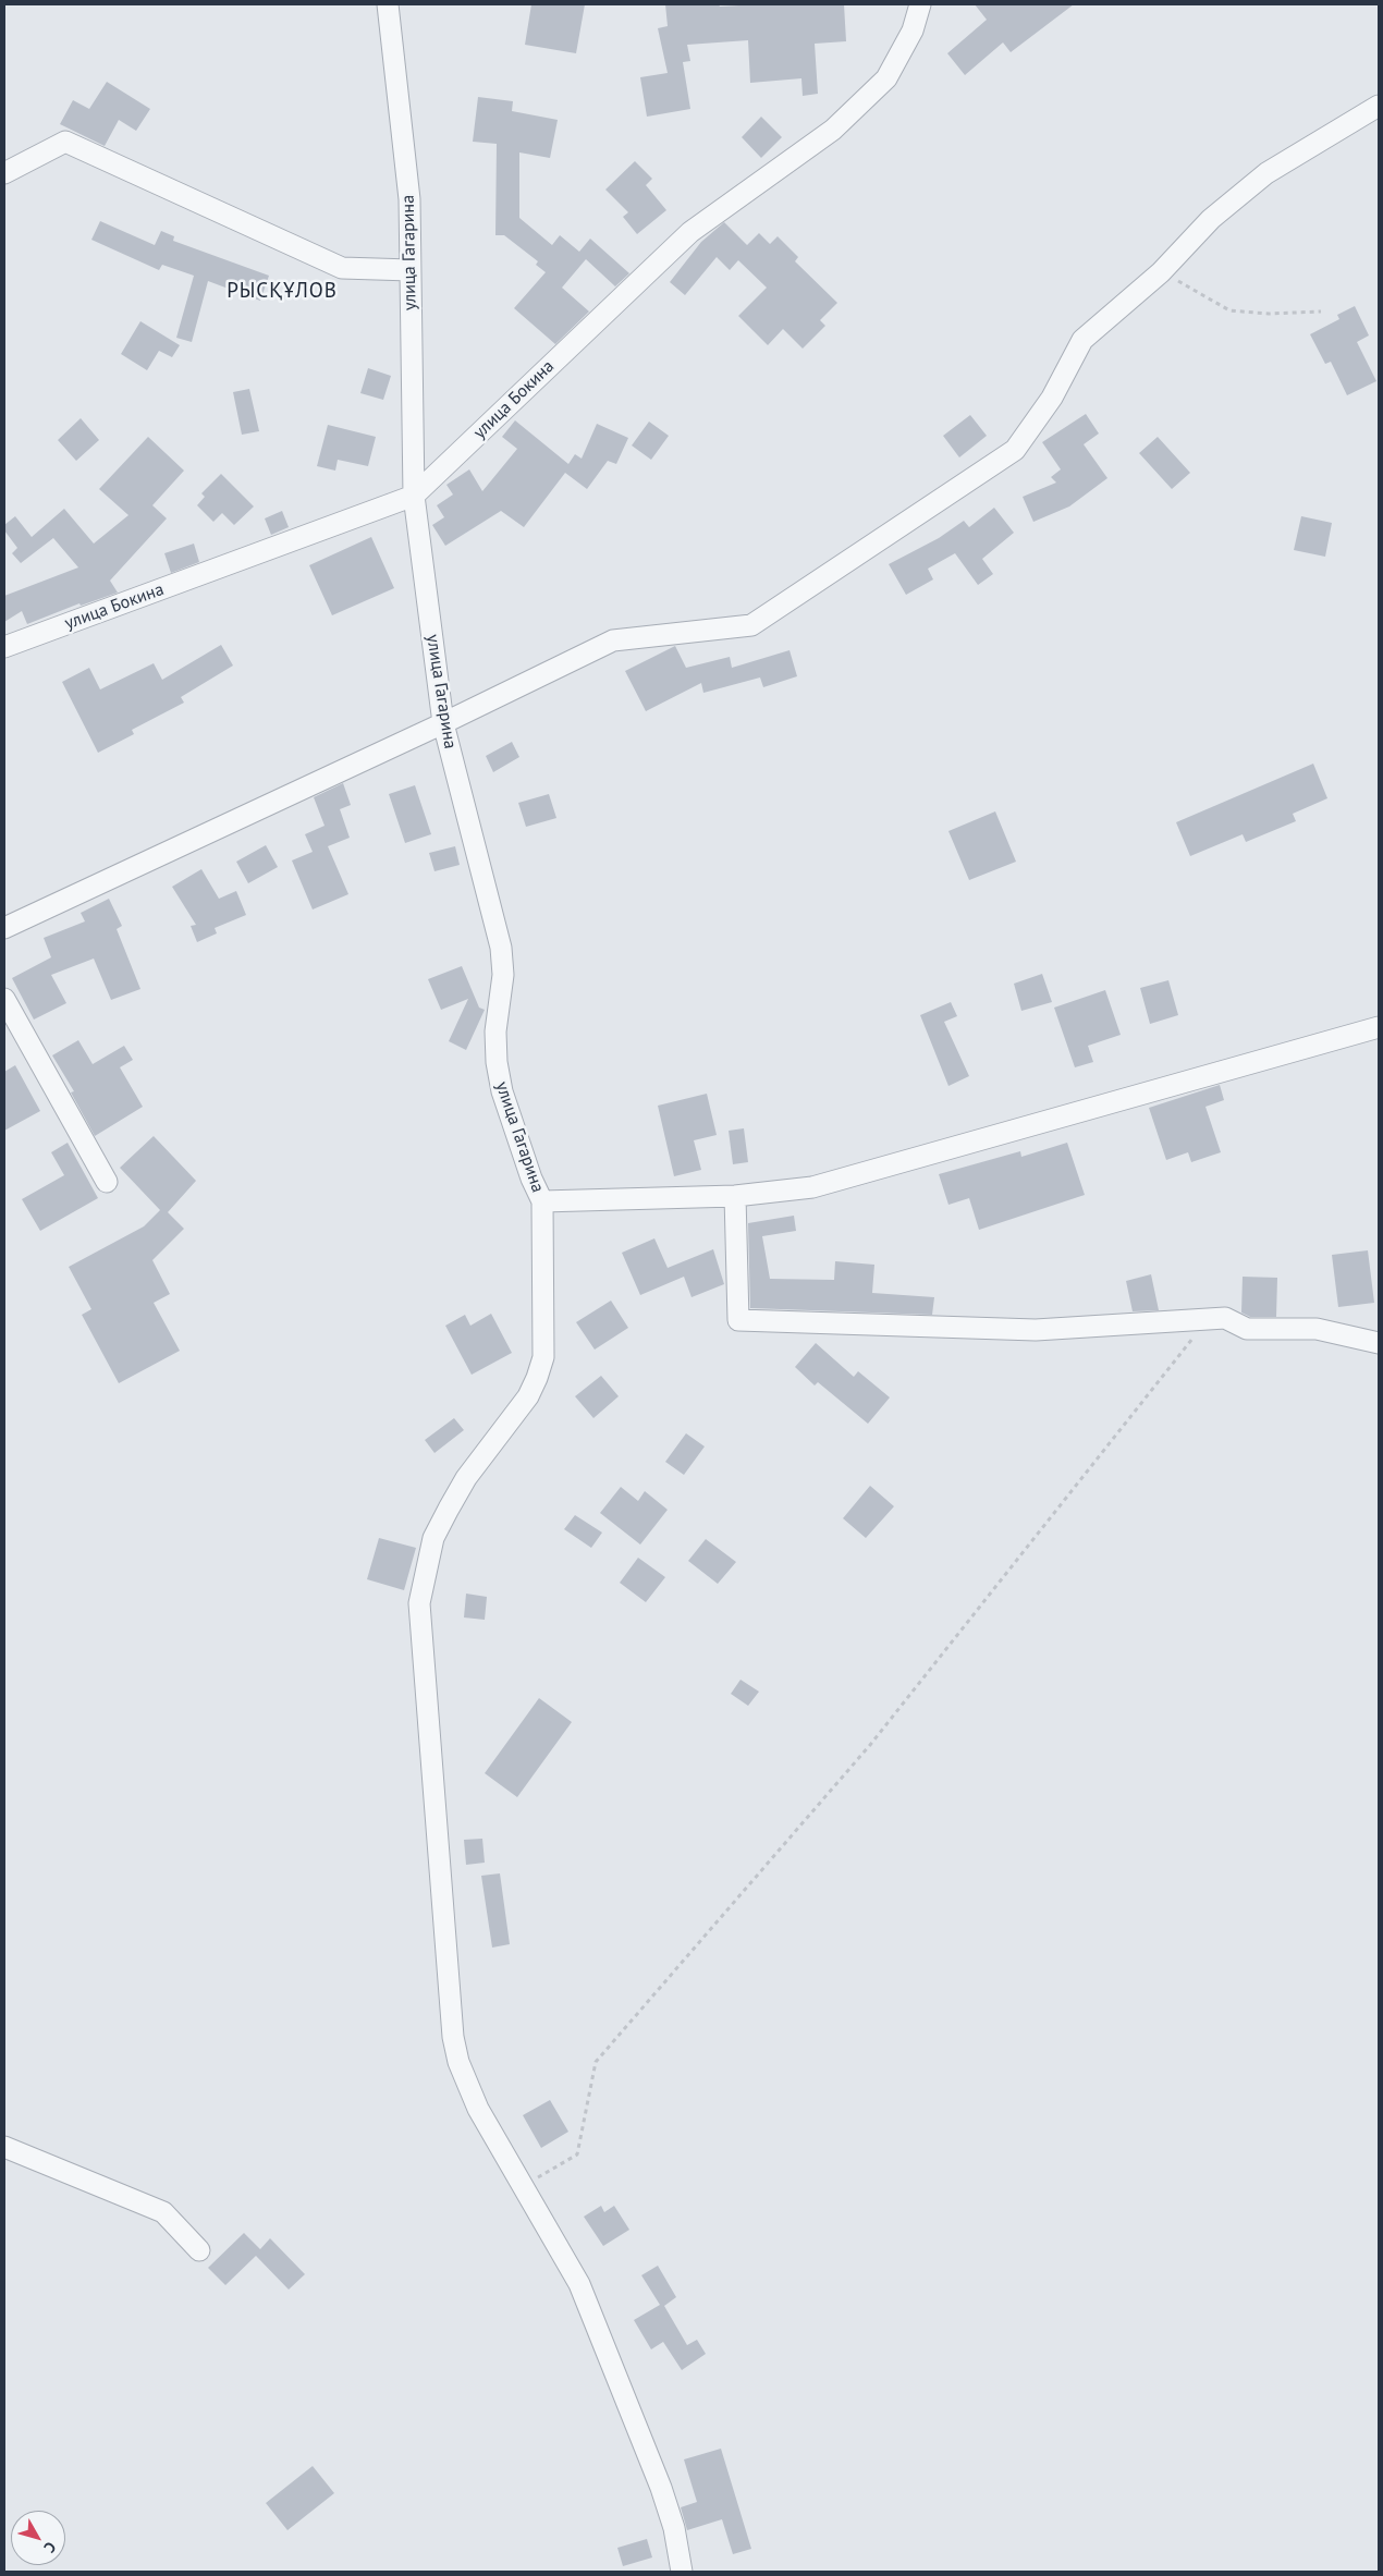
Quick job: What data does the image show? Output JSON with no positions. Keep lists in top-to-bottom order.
{
  "streets": {
    "street": ["улица Гагарина", "улица Бокина"]
  },
  "crossings": [
    ["улица Гагарина", "улица Бокина"]
  ],
  "districts": ["РЫСҚҰЛОВ"],
  "north": "bottom right"
}
